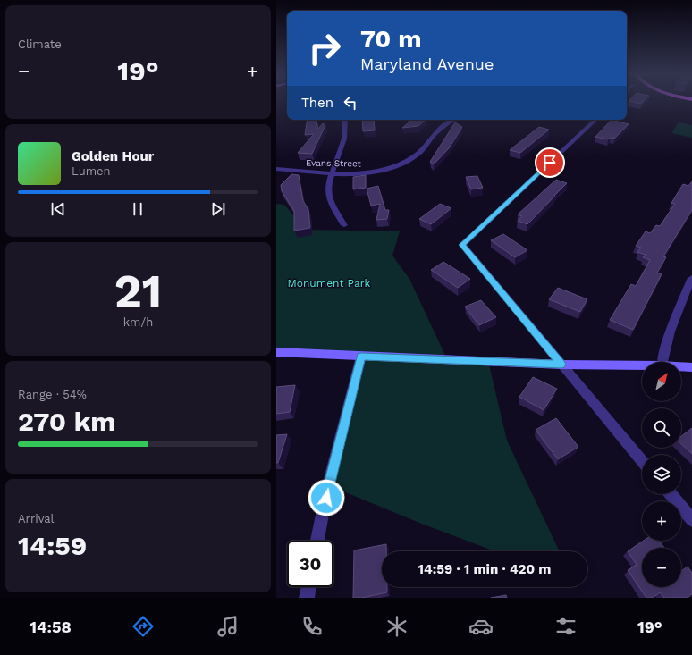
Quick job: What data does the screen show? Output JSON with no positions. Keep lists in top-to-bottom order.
{
  "streets": {
    "street": ["Evans Street"]
  },
  "parks": ["Monument Park"],
  "north": "top right",
  "page": {
    "tile": [
      "Climate",
      ["21", "km/h"],
      ["Range · 54%", "270 km"],
      ["Arrival", "14:59"]
    ],
    "turn": ["70 m", "Maryland Avenue"],
    "heat": ["−", "19°", "+"],
    "then": "Then",
    "song": ["Golden Hour", "Lumen"],
    "map_buttons": ["+", "−"],
    "limit": "30",
    "trip": "14:59 · 1 min · 420 m",
    "tabs": ["14:58", "19°"]
  }
}
